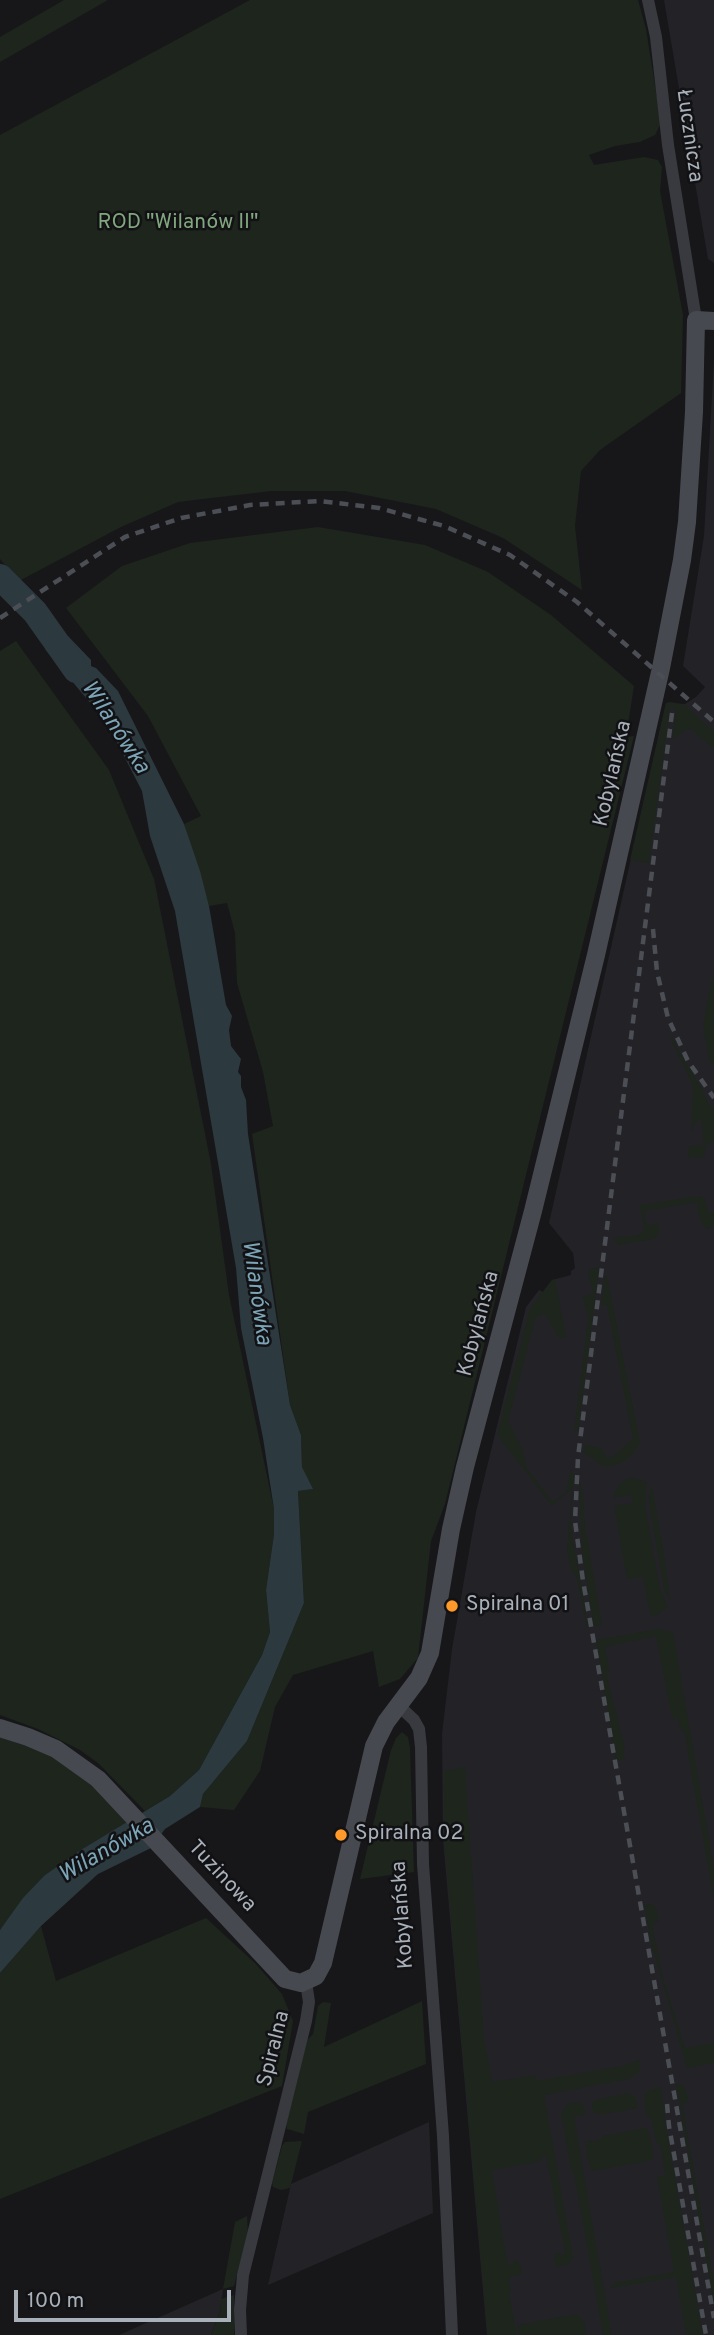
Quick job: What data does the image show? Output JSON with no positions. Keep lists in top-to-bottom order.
{
  "streets": {
    "street": [
      "Łucznicza",
      "Kobylańska",
      "Tuzinowa",
      "Spiralna"
    ]
  },
  "crossings": [
    ["Łucznicza", "Kobylańska"],
    ["Tuzinowa", "Spiralna"]
  ],
  "water": ["Wilanówka"],
  "parks": ["ROD \"Wilanów II\""],
  "places": ["Spiralna 01", "Spiralna 02"],
  "scale_bar": "100 m"
}
